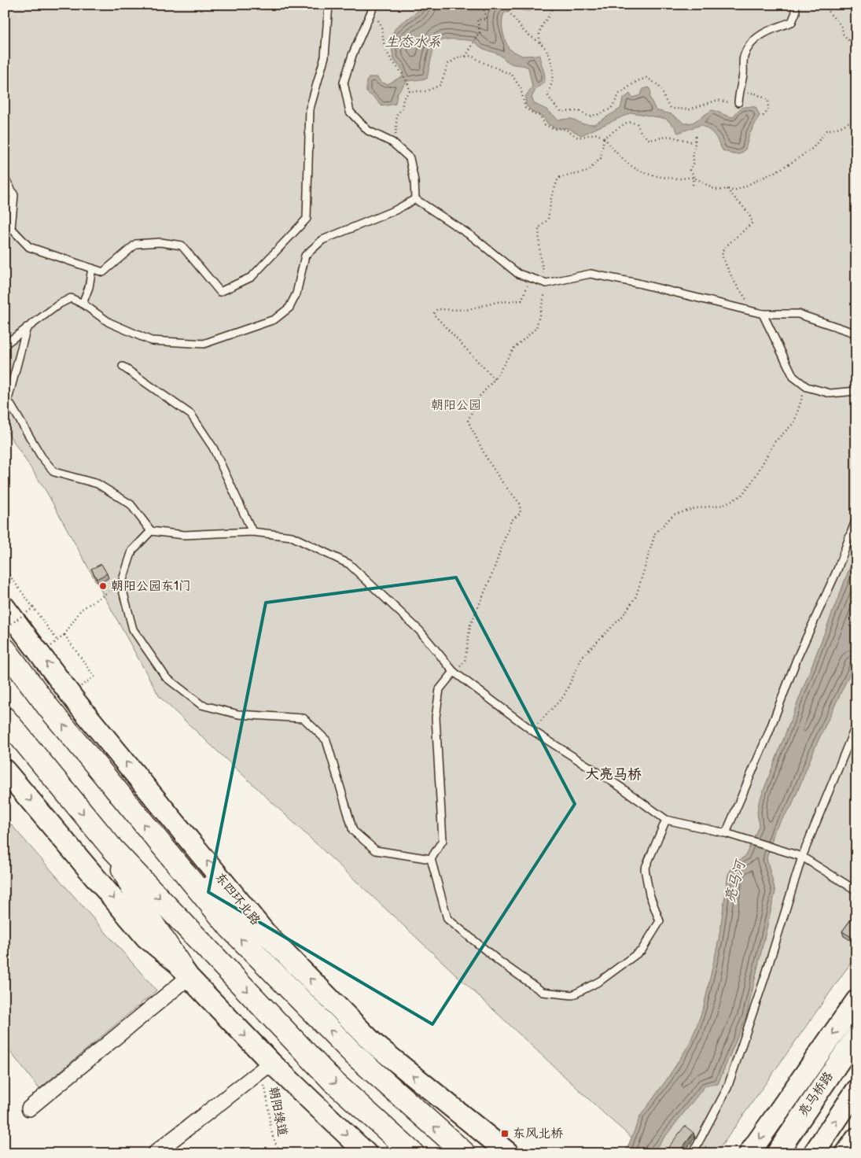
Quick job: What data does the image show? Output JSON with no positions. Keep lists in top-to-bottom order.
{
  "streets": {
    "highway": ["东四环北路"],
    "street": ["亮马桥路"],
    "path": ["朝阳绿道"]
  },
  "districts": ["大亮马桥"],
  "water": ["生态水系", "亮马河"],
  "parks": ["朝阳公园"],
  "places": {
    "other": ["朝阳公园东1门"],
    "transit": ["东风北桥"]
  }
}
